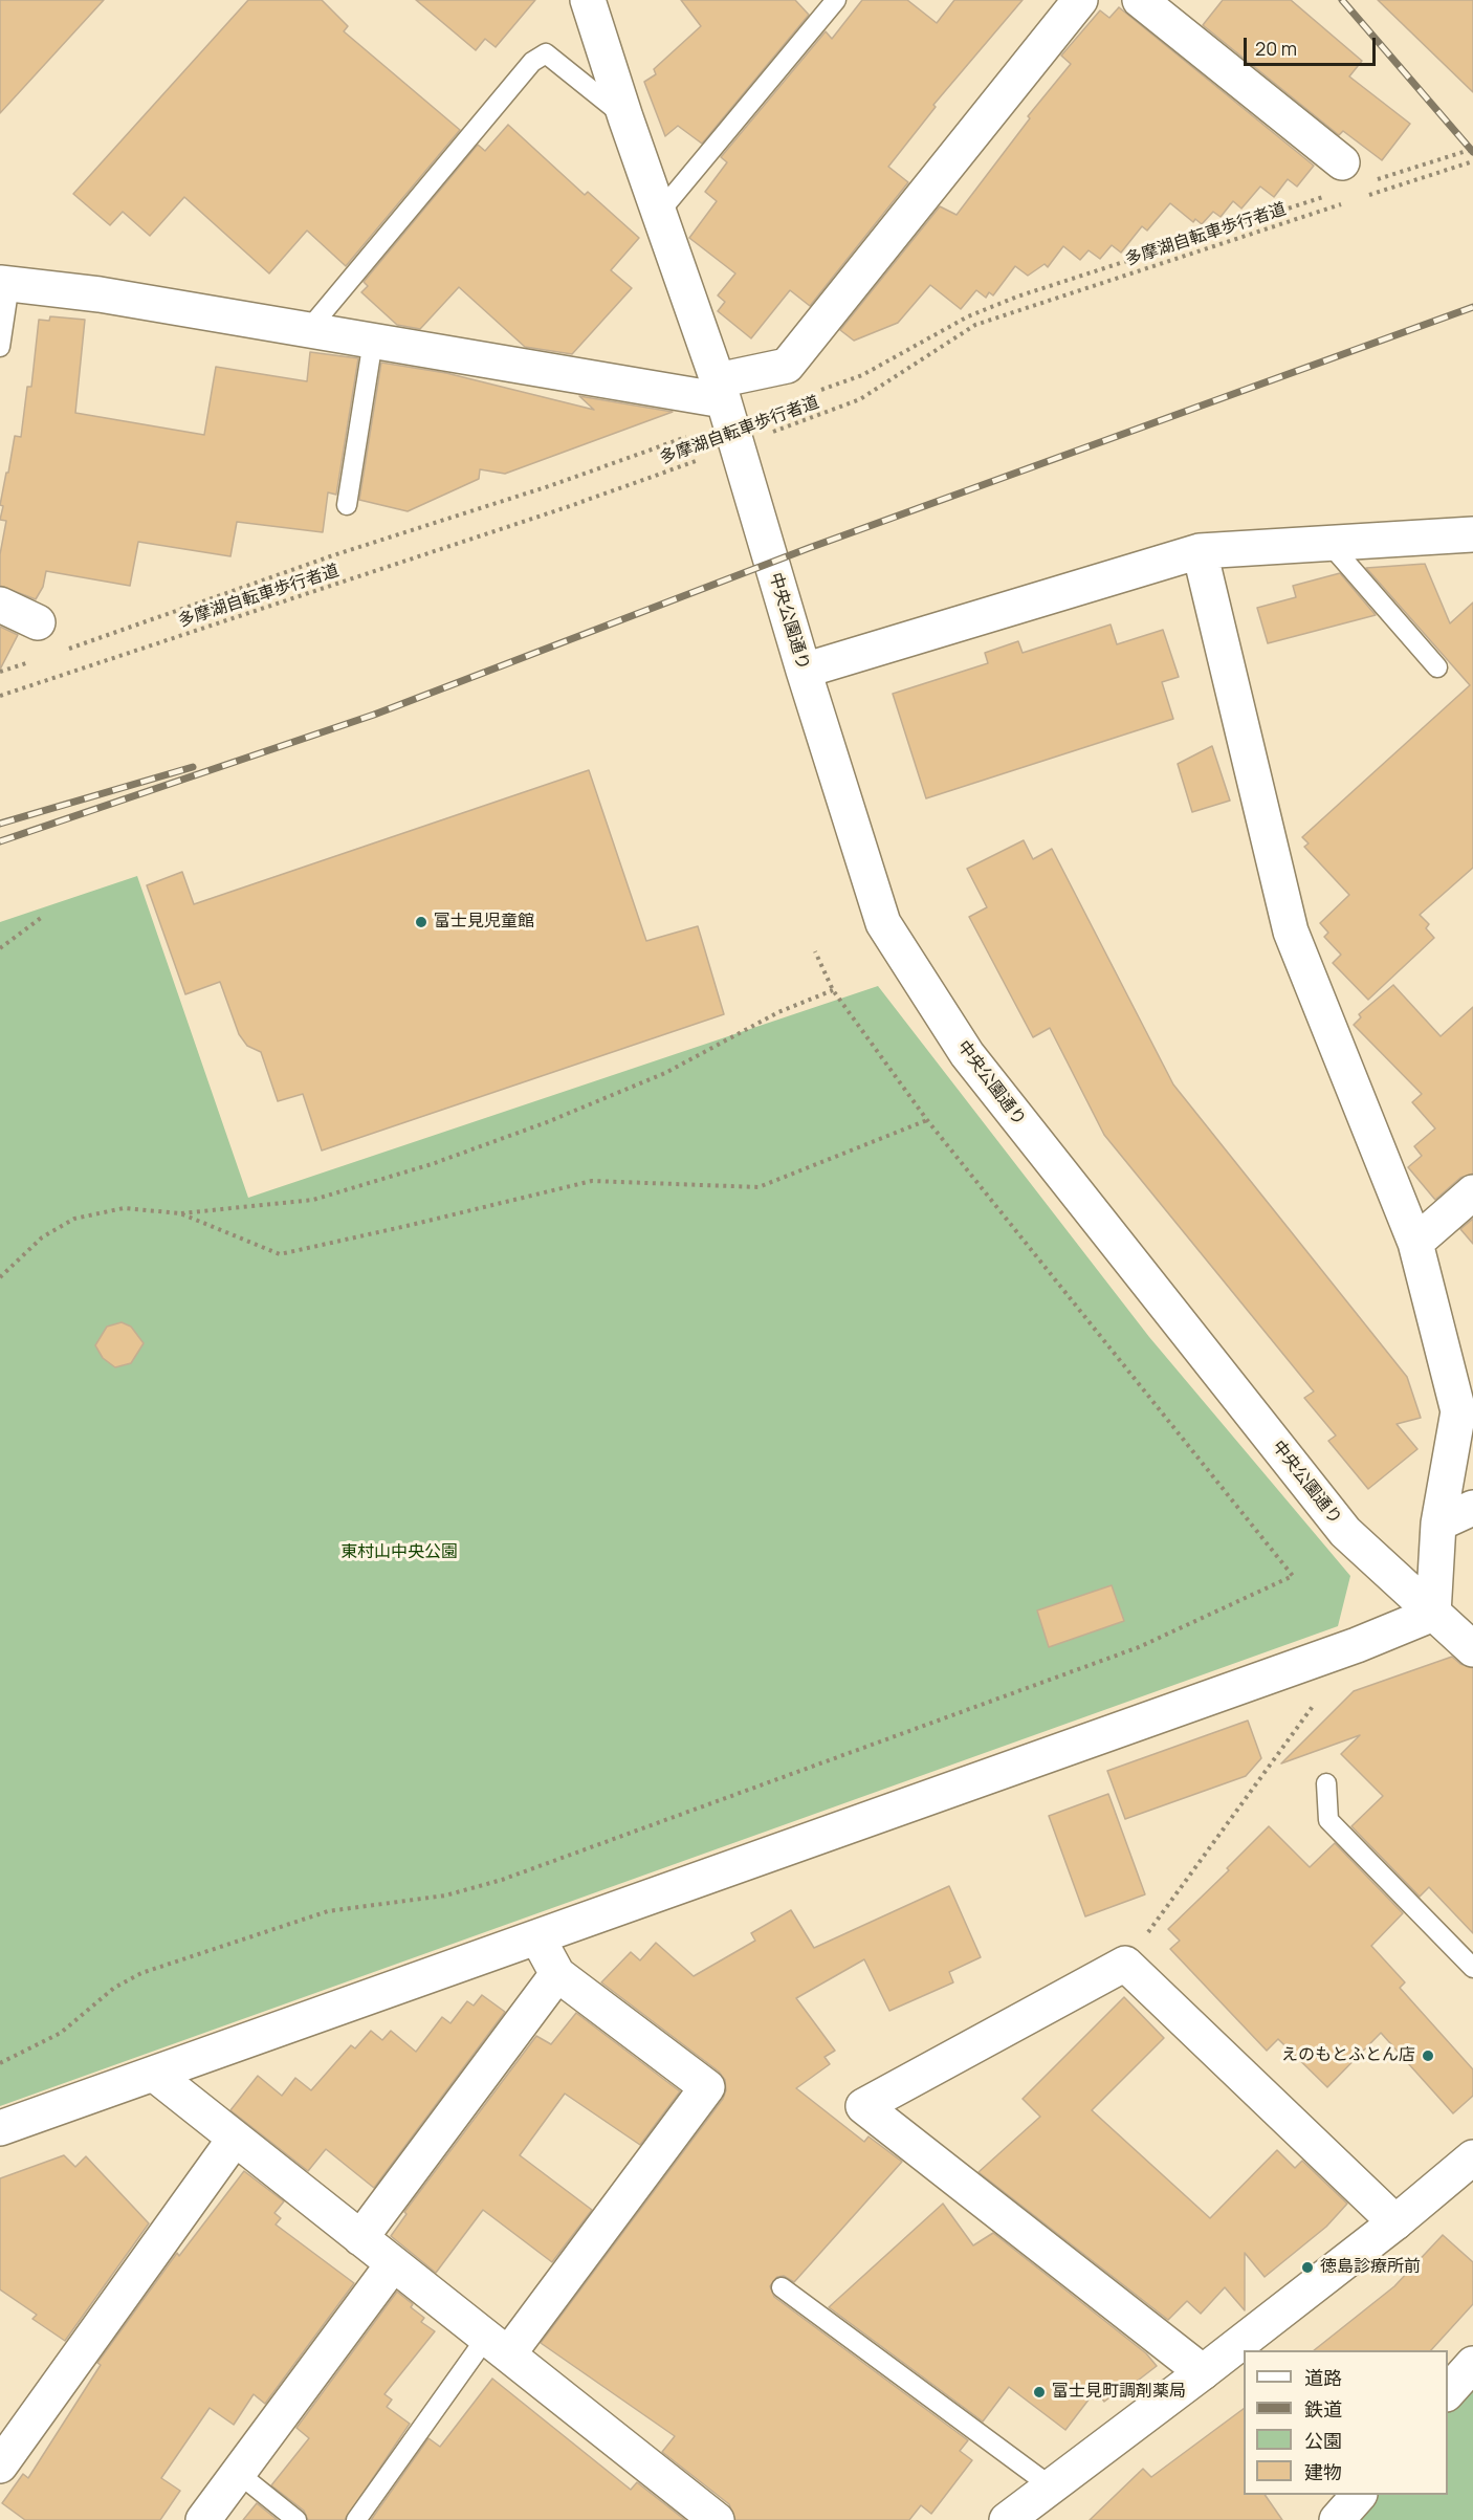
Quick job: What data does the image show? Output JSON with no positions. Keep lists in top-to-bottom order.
{
  "streets": {
    "street": ["中央公園通り"],
    "path": ["多摩湖自転車歩行者道"]
  },
  "crossings": [
    ["多摩湖自転車歩行者道", "中央公園通り"]
  ],
  "parks": ["東村山中央公園"],
  "places": [
    "富士見児童館",
    "えのもとふとん店",
    "徳島診療所前",
    "富士見町調剤薬局"
  ],
  "legend": [
    "道路",
    "鉄道",
    "公園",
    "建物"
  ],
  "scale_bar": "20 m"
}
